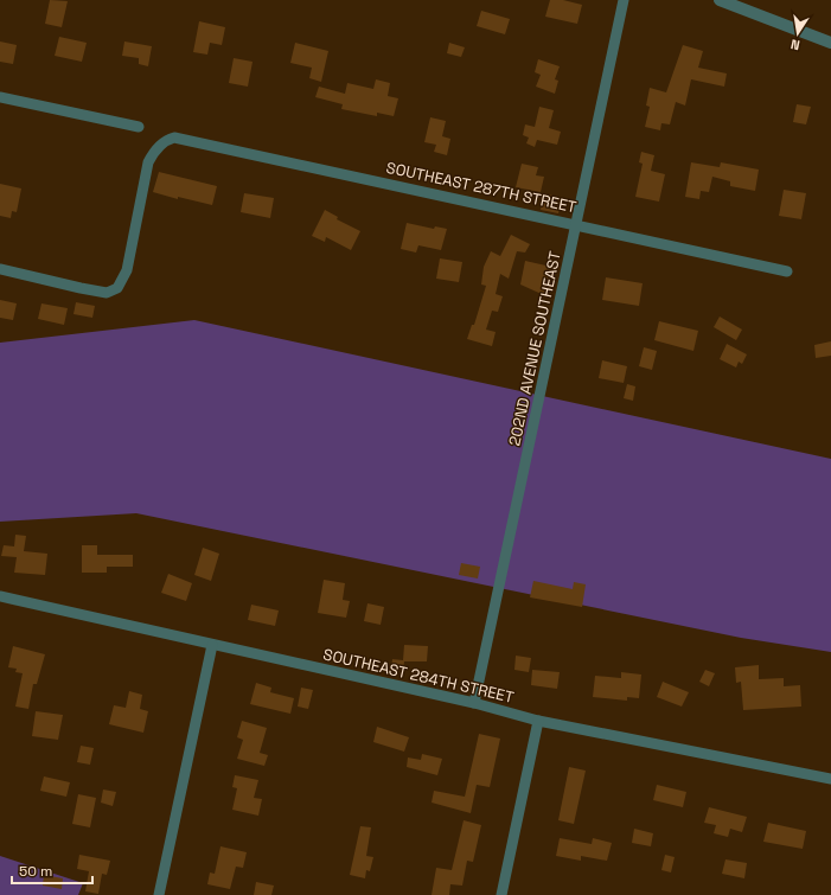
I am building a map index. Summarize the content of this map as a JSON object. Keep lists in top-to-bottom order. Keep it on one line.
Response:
{"streets":{"street":["SOUTHEAST 287TH STREET","202ND AVENUE SOUTHEAST","SOUTHEAST 284TH STREET"]},"crossings":[["SOUTHEAST 287TH STREET","202ND AVENUE SOUTHEAST"],["202ND AVENUE SOUTHEAST","SOUTHEAST 284TH STREET"]],"scale_bar":"50 m","north":"bottom"}
